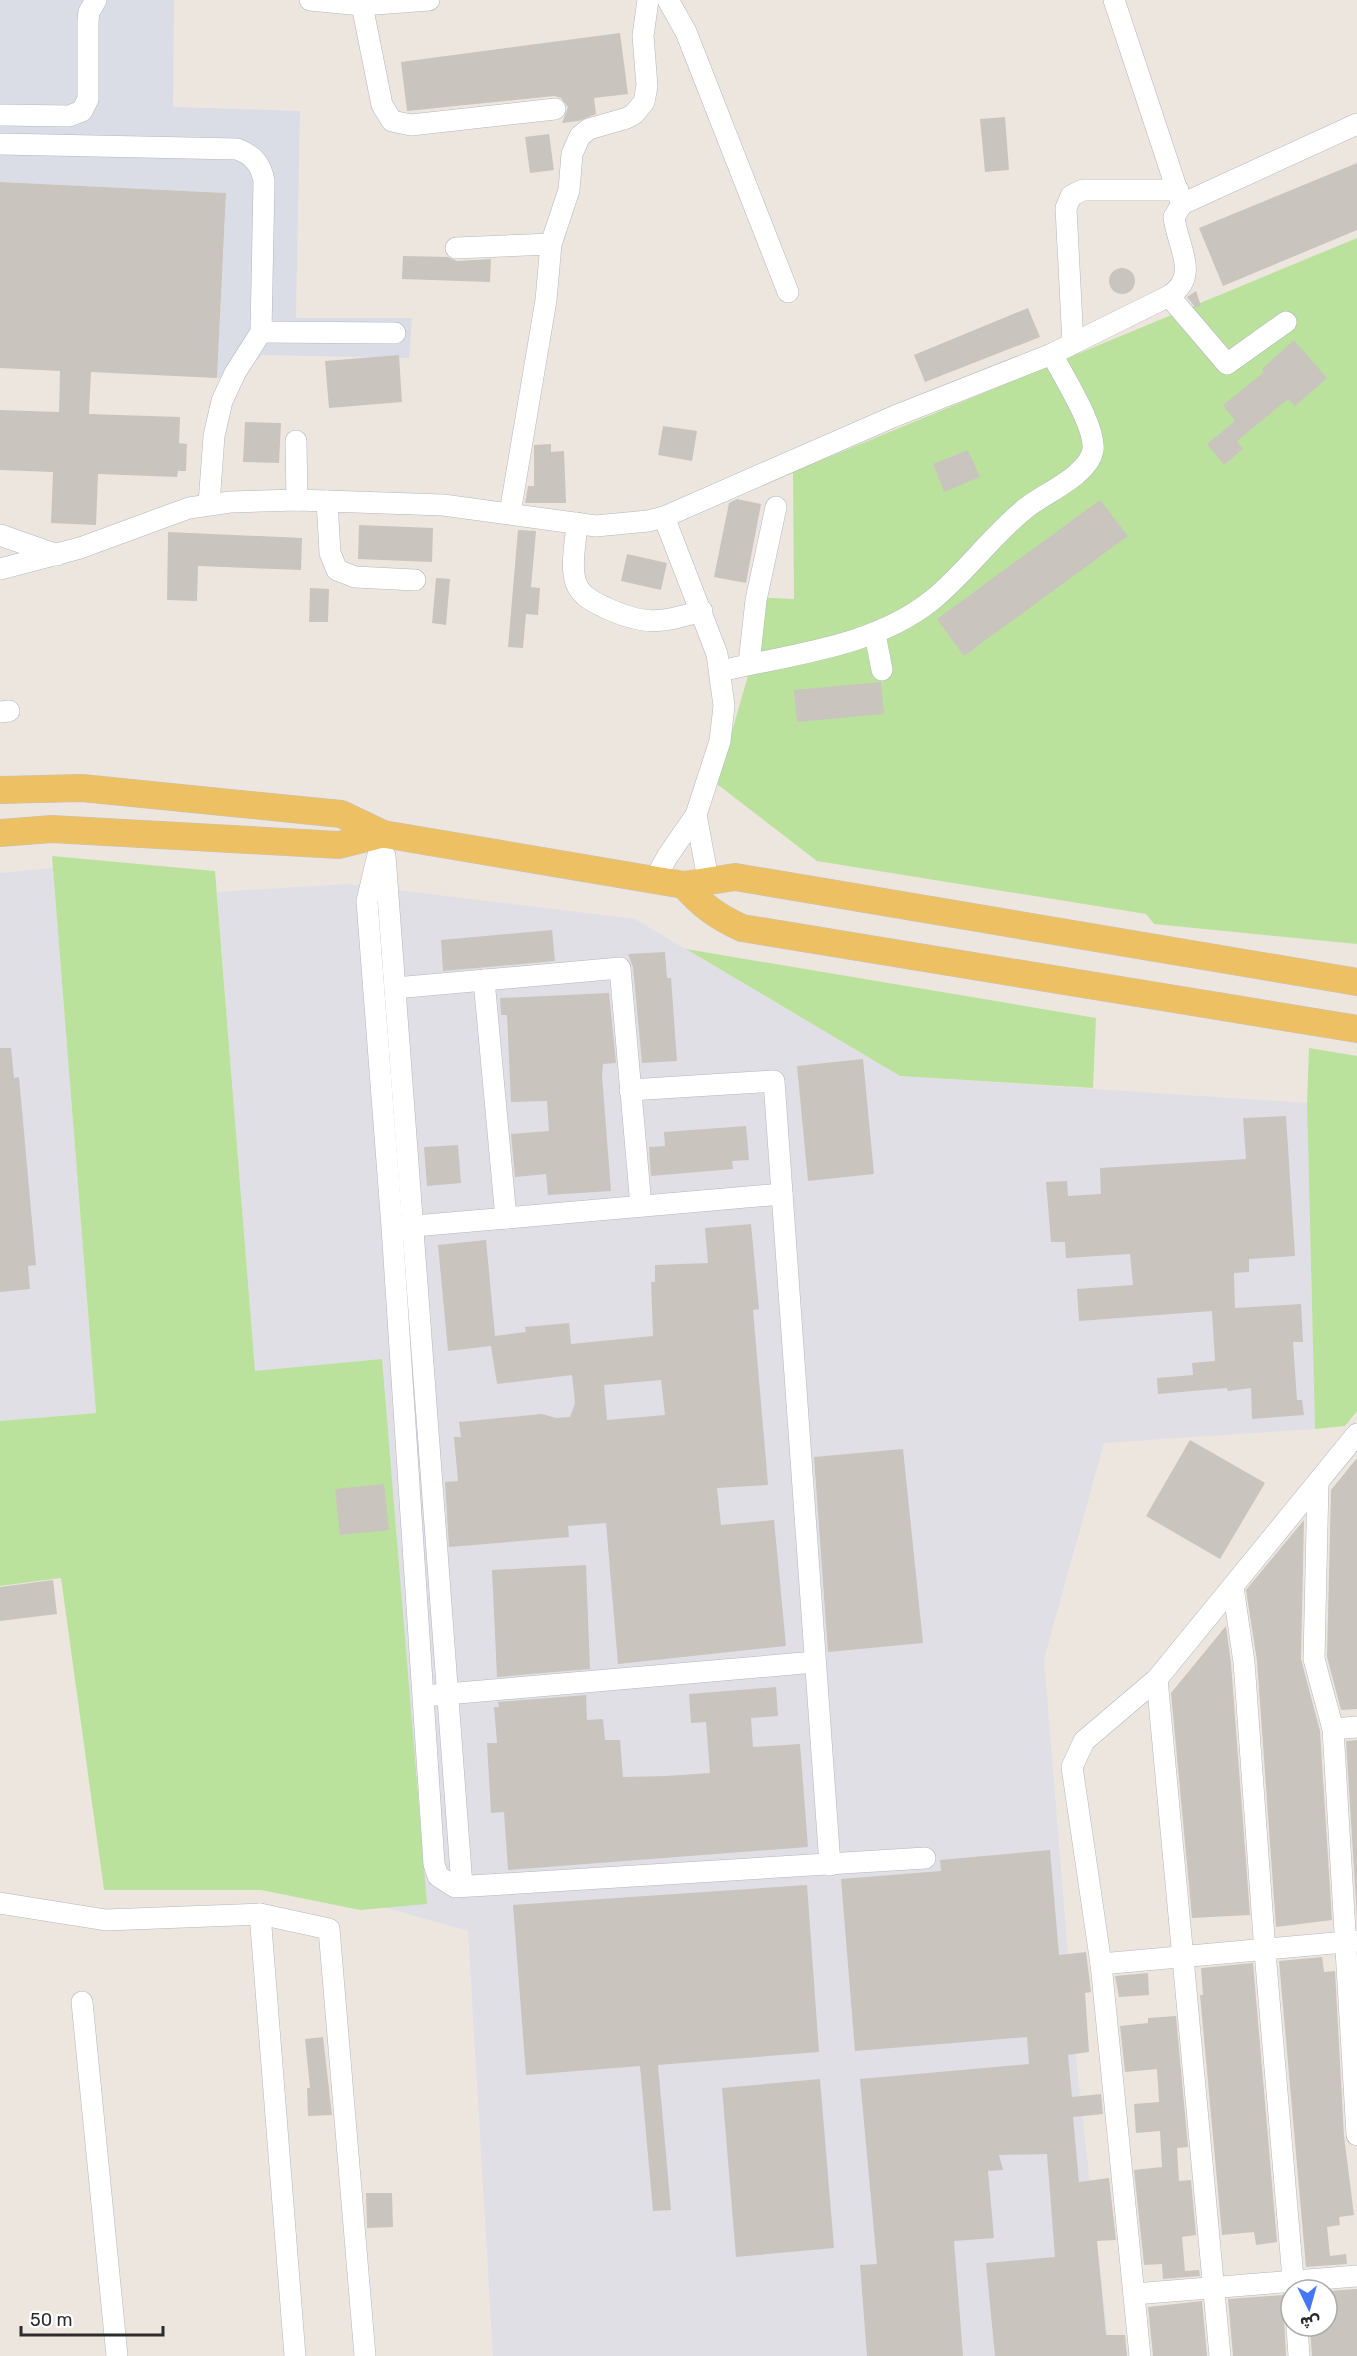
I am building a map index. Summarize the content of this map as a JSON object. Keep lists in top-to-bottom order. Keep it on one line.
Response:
{"scale_bar":"50 m","north":"bottom"}
